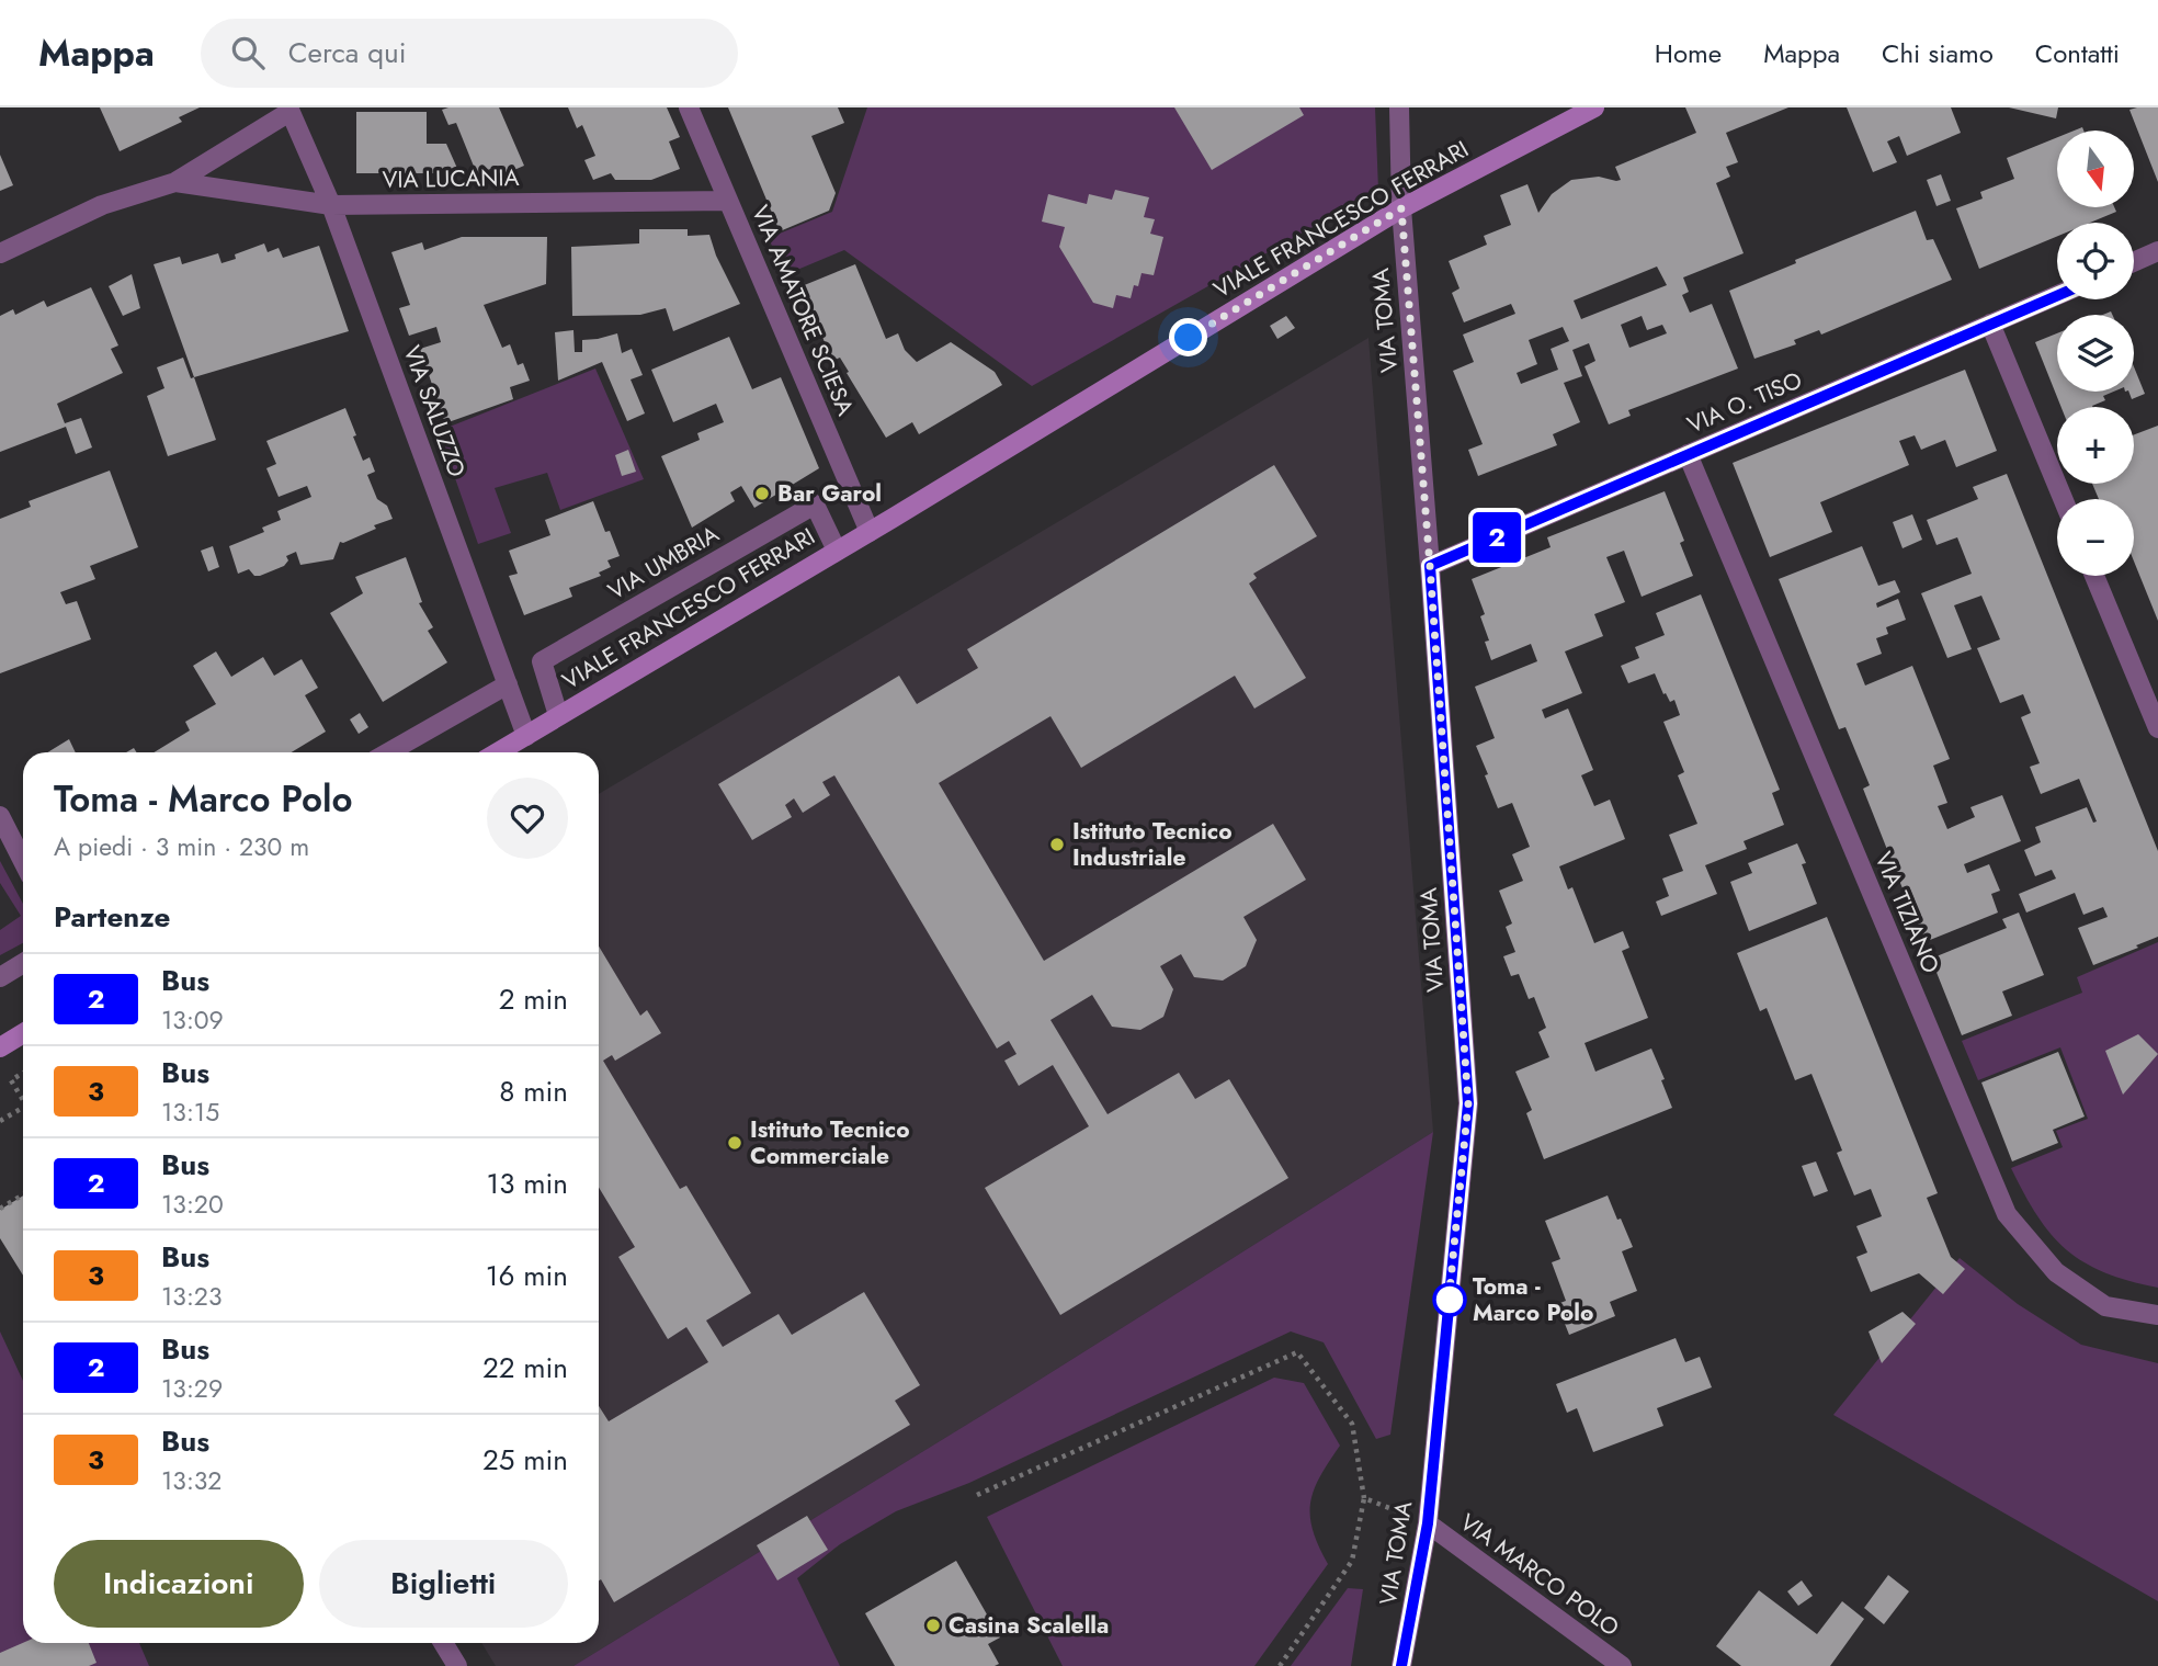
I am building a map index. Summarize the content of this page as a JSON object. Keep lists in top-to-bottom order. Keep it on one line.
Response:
{"streets":{"street":["VIA LUCANIA","VIALE FRANCESCO FERRARI","VIA AMATORE SCIESA","VIA TOMA","VIA O. TISO","VIA SALUZZO","VIA UMBRIA","VIA TIZIANO","VIA MARCO POLO"]},"crossings":[["VIA LUCANIA","VIA AMATORE SCIESA"],["VIA LUCANIA","VIA SALUZZO"],["VIALE FRANCESCO FERRARI","VIA AMATORE SCIESA"],["VIALE FRANCESCO FERRARI","VIA TOMA"],["VIALE FRANCESCO FERRARI","VIA SALUZZO"],["VIALE FRANCESCO FERRARI","VIA UMBRIA"],["VIA TOMA","VIA O. TISO"],["VIA TOMA","VIA MARCO POLO"],["VIA O. TISO","VIA TIZIANO"]],"places":["Bar Garol","Istituto Tecnico Industriale","Istituto Tecnico Commerciale","Toma - Marco Polo","Casina Scalella"],"lines":["bus line 2"],"north":"bottom","page":{"header":"Mappa","search":"Cerca qui","nav":["Home","Mappa","Chi siamo","Contatti"],"on_map":"2","map_buttons":["+","−"],"heading":[["Toma - Marco Polo","A piedi · 3 min · 230 m"],"Partenze"],"list":[{"mark":"2","name":"Bus","note":"13:09","value":"2 min"},{"mark":"3","name":"Bus","note":"13:15","value":"8 min"},{"mark":"2","name":"Bus","note":"13:20","value":"13 min"},{"mark":"3","name":"Bus","note":"13:23","value":"16 min"},{"mark":"2","name":"Bus","note":"13:29","value":"22 min"},{"mark":"3","name":"Bus","note":"13:32","value":"25 min"}],"buttons":["Indicazioni","Biglietti"]}}
